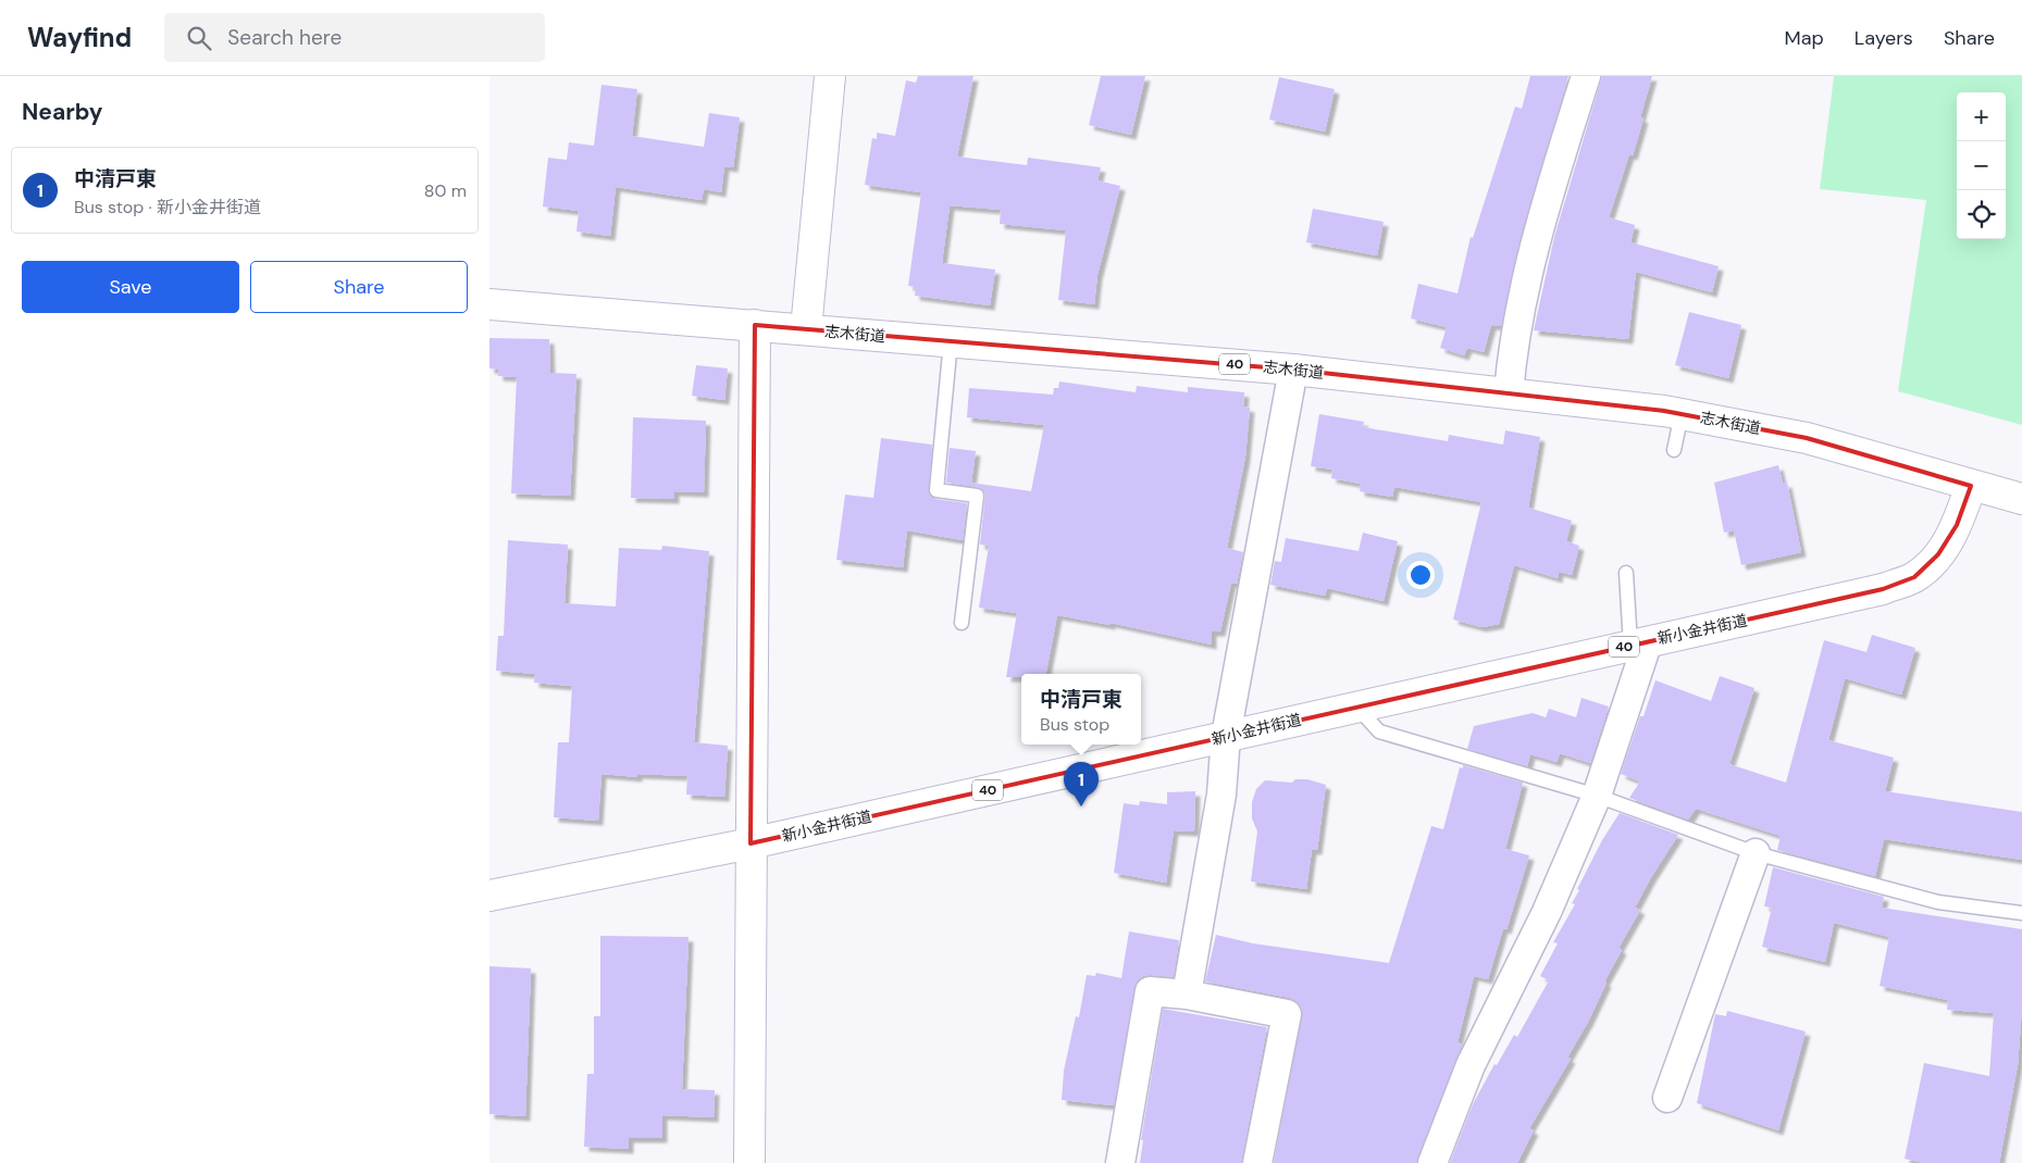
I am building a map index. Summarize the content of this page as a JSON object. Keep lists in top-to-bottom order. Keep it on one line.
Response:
{"streets":{"main road":["志木街道","40","新小金井街道"]},"crossings":[["志木街道","新小金井街道"]],"page":{"header":"Wayfind","search":"Search here","nav":["Map","Layers","Share"],"heading":"Nearby","map_buttons":["+","−"],"list":[{"mark":"1","name":"中清戸東","note":"Bus stop · 新小金井街道","value":"80 m"}],"buttons":["Save","Share"],"popup":["中清戸東","Bus stop"],"pins":"1"}}
